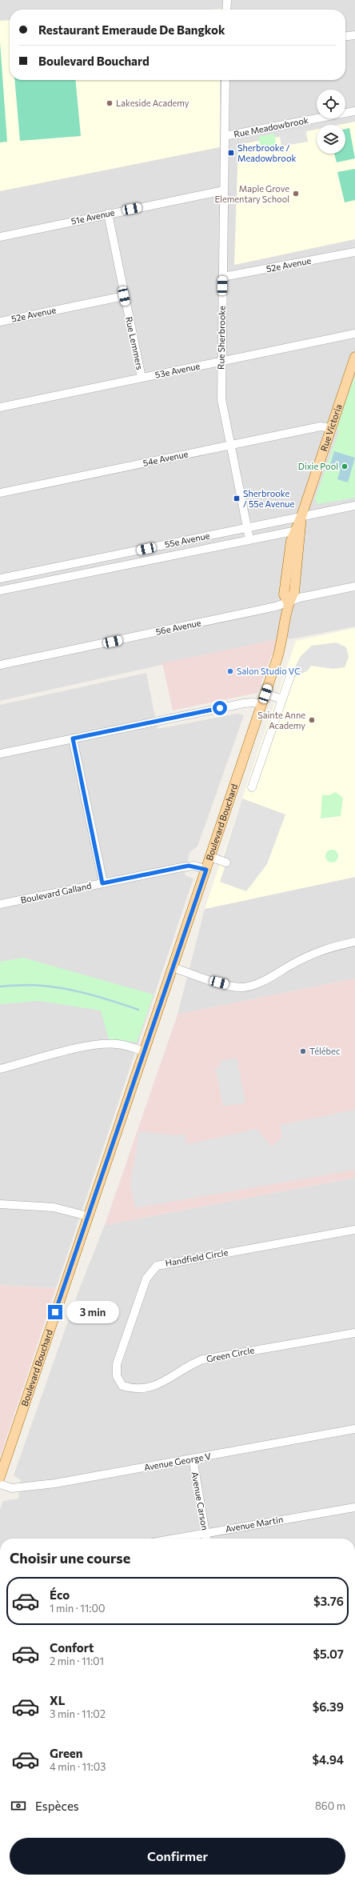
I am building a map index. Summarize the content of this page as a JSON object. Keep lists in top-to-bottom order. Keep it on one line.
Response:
{"streets":{"main road":["Rue Victoria","Boulevard Bouchard"],"street":["Rue Meadowbrook","51e Avenue","52e Avenue","Rue Sherbrooke","Rue Lemmers","53e Avenue","54e Avenue","55e Avenue","56e Avenue","Boulevard Galland","Handfield Circle","Green Circle","Avenue George V","Avenue Carson","Avenue Martin"]},"crossings":[["Rue Meadowbrook","Rue Sherbrooke"],["51e Avenue","Rue Sherbrooke"],["51e Avenue","Rue Lemmers"],["52e Avenue","Rue Sherbrooke"],["52e Avenue","Rue Lemmers"],["Rue Sherbrooke","53e Avenue"],["Rue Sherbrooke","54e Avenue"],["Rue Sherbrooke","55e Avenue"],["Rue Lemmers","53e Avenue"],["Rue Victoria","54e Avenue"],["Rue Victoria","55e Avenue"],["Rue Victoria","56e Avenue"],["Rue Victoria","Boulevard Bouchard"],["Boulevard Bouchard","Boulevard Galland"],["Handfield Circle","Green Circle"],["Avenue George V","Avenue Carson"],["Avenue Carson","Avenue Martin"]],"places":{"other":["Lakeside Academy","Maple Grove Elementary School","Dixie Pool","Salon Studio VC","Sainte Anne Academy","Télébec"],"transit":["Sherbrooke / Meadowbrook","Sherbrooke / 55e Avenue"]},"page":{"banner":["Restaurant Emeraude De Bangkok","Boulevard Bouchard"],"bubble":"3 min","heading":"Choisir une course","list":[{"name":"Éco","note":"1 min · 11:00","value":"$3.76"},{"name":"Confort","note":"2 min · 11:01","value":"$5.07"},{"name":"XL","note":"3 min · 11:02","value":"$6.39"},{"name":"Green","note":"4 min · 11:03","value":"$4.94"}],"pay":["Espèces","860 m"],"buttons":"Confirmer"}}
